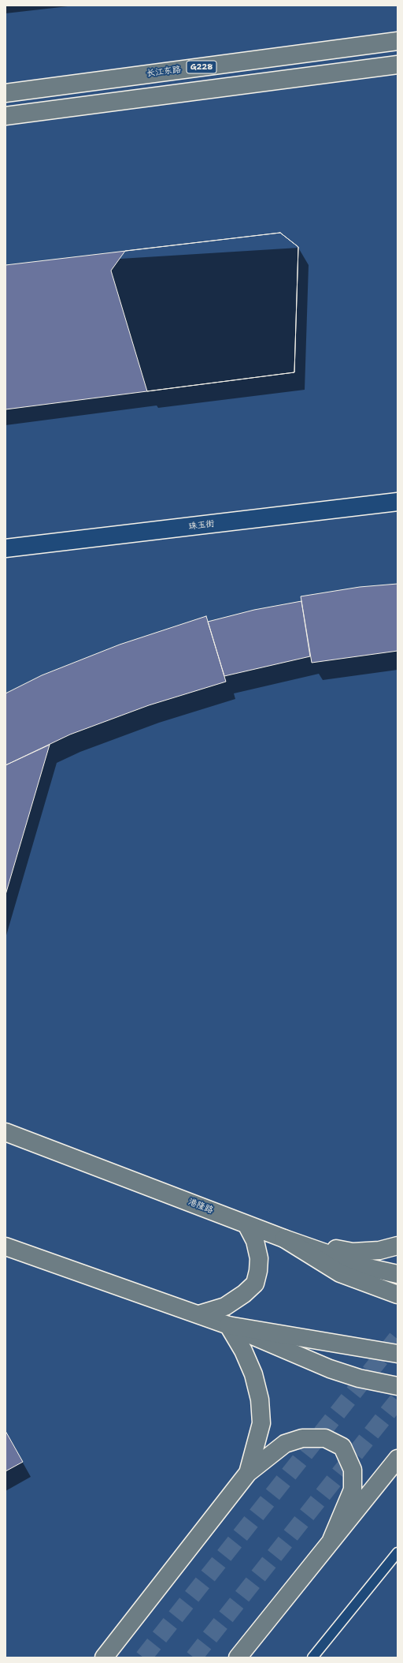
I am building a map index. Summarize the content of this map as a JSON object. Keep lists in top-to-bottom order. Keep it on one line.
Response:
{"streets":{"main road":["G228","长江东路","港隆路"],"street":["珠玉街"]}}
